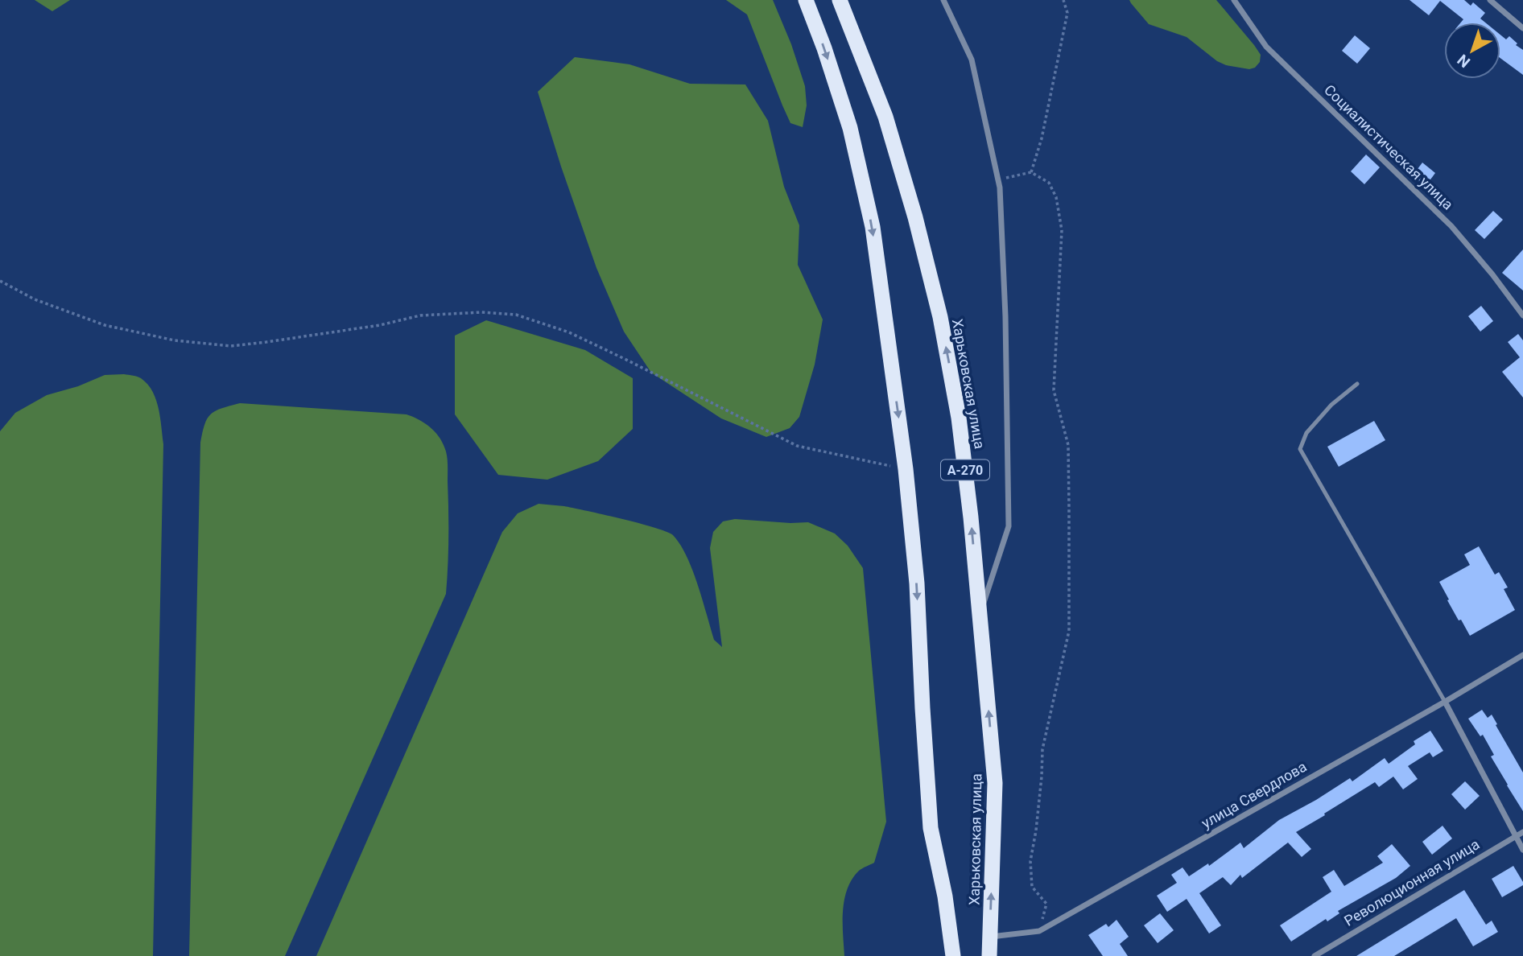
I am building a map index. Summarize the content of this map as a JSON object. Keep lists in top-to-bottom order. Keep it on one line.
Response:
{"streets":{"highway":["Харьковская улица","А-270"],"street":["Социалистическая улица","улица Свердлова","Революционная улица"]},"crossings":[["Харьковская улица","улица Свердлова"]],"north":"bottom left"}
